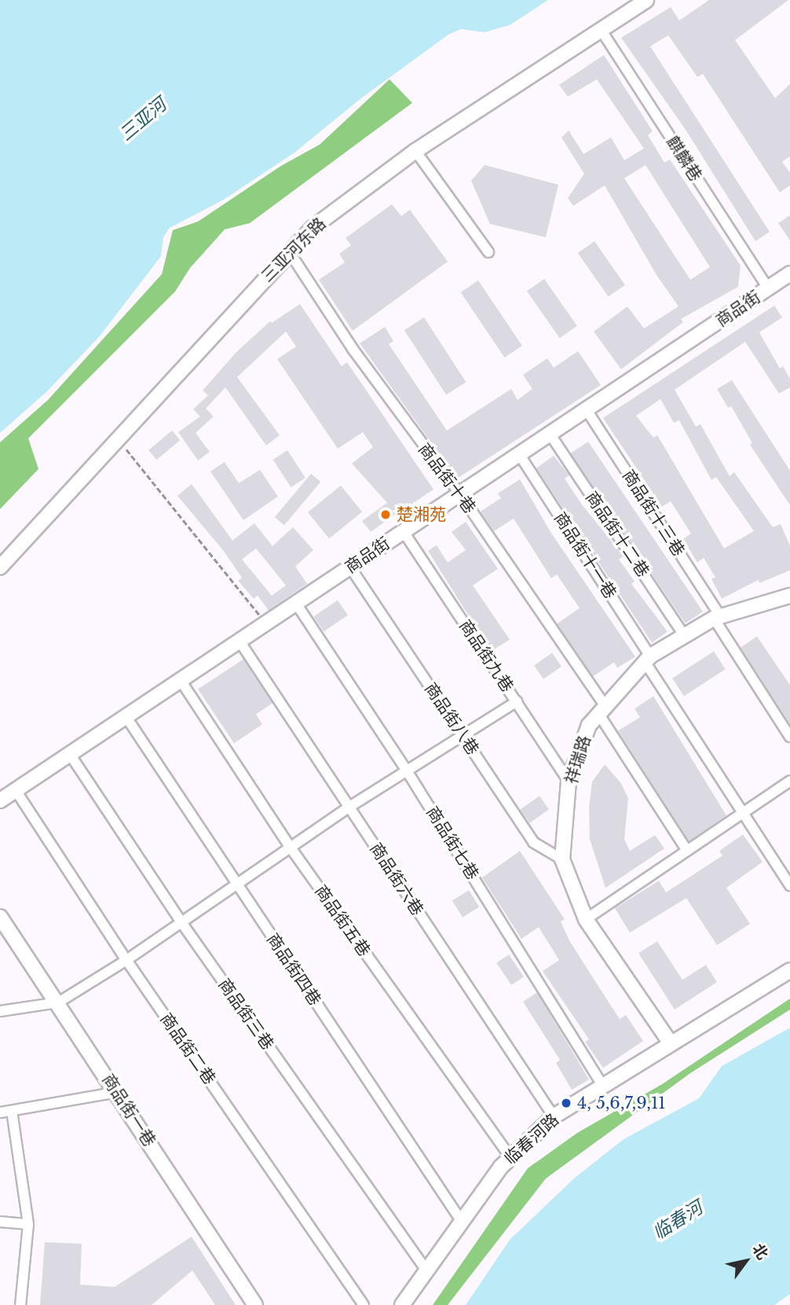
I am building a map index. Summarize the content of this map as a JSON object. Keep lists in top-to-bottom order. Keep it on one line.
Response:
{"streets":{"street":["麒麟巷","三亚河东路","商品街","商品街十巷","商品街十三巷","商品街十二巷","商品街十一巷","商品街九巷","商品街八巷","祥瑞路","商品街七巷","商品街六巷","商品街五巷","商品街四巷","商品街三巷","商品街二巷","商品街一巷","临春河路"]},"crossings":[["麒麟巷","三亚河东路"],["麒麟巷","商品街"],["三亚河东路","商品街十巷"],["商品街","商品街十巷"],["商品街","商品街十三巷"],["商品街","商品街十二巷"],["商品街","商品街十一巷"],["商品街","商品街九巷"],["商品街","商品街八巷"],["商品街","商品街七巷"],["商品街","商品街六巷"],["商品街","商品街五巷"],["商品街","商品街四巷"],["商品街","商品街三巷"],["商品街","商品街二巷"],["商品街十巷","祥瑞路"],["商品街十三巷","祥瑞路"],["商品街十二巷","祥瑞路"],["商品街十一巷","祥瑞路"],["商品街九巷","祥瑞路"],["商品街八巷","祥瑞路"],["祥瑞路","临春河路"],["商品街七巷","临春河路"],["商品街六巷","临春河路"],["商品街五巷","临春河路"],["商品街四巷","临春河路"],["商品街三巷","临春河路"]],"water":["三亚河","临春河"],"places":["楚湘苑","4, 5,6,7,9,11"],"north":"top right"}
